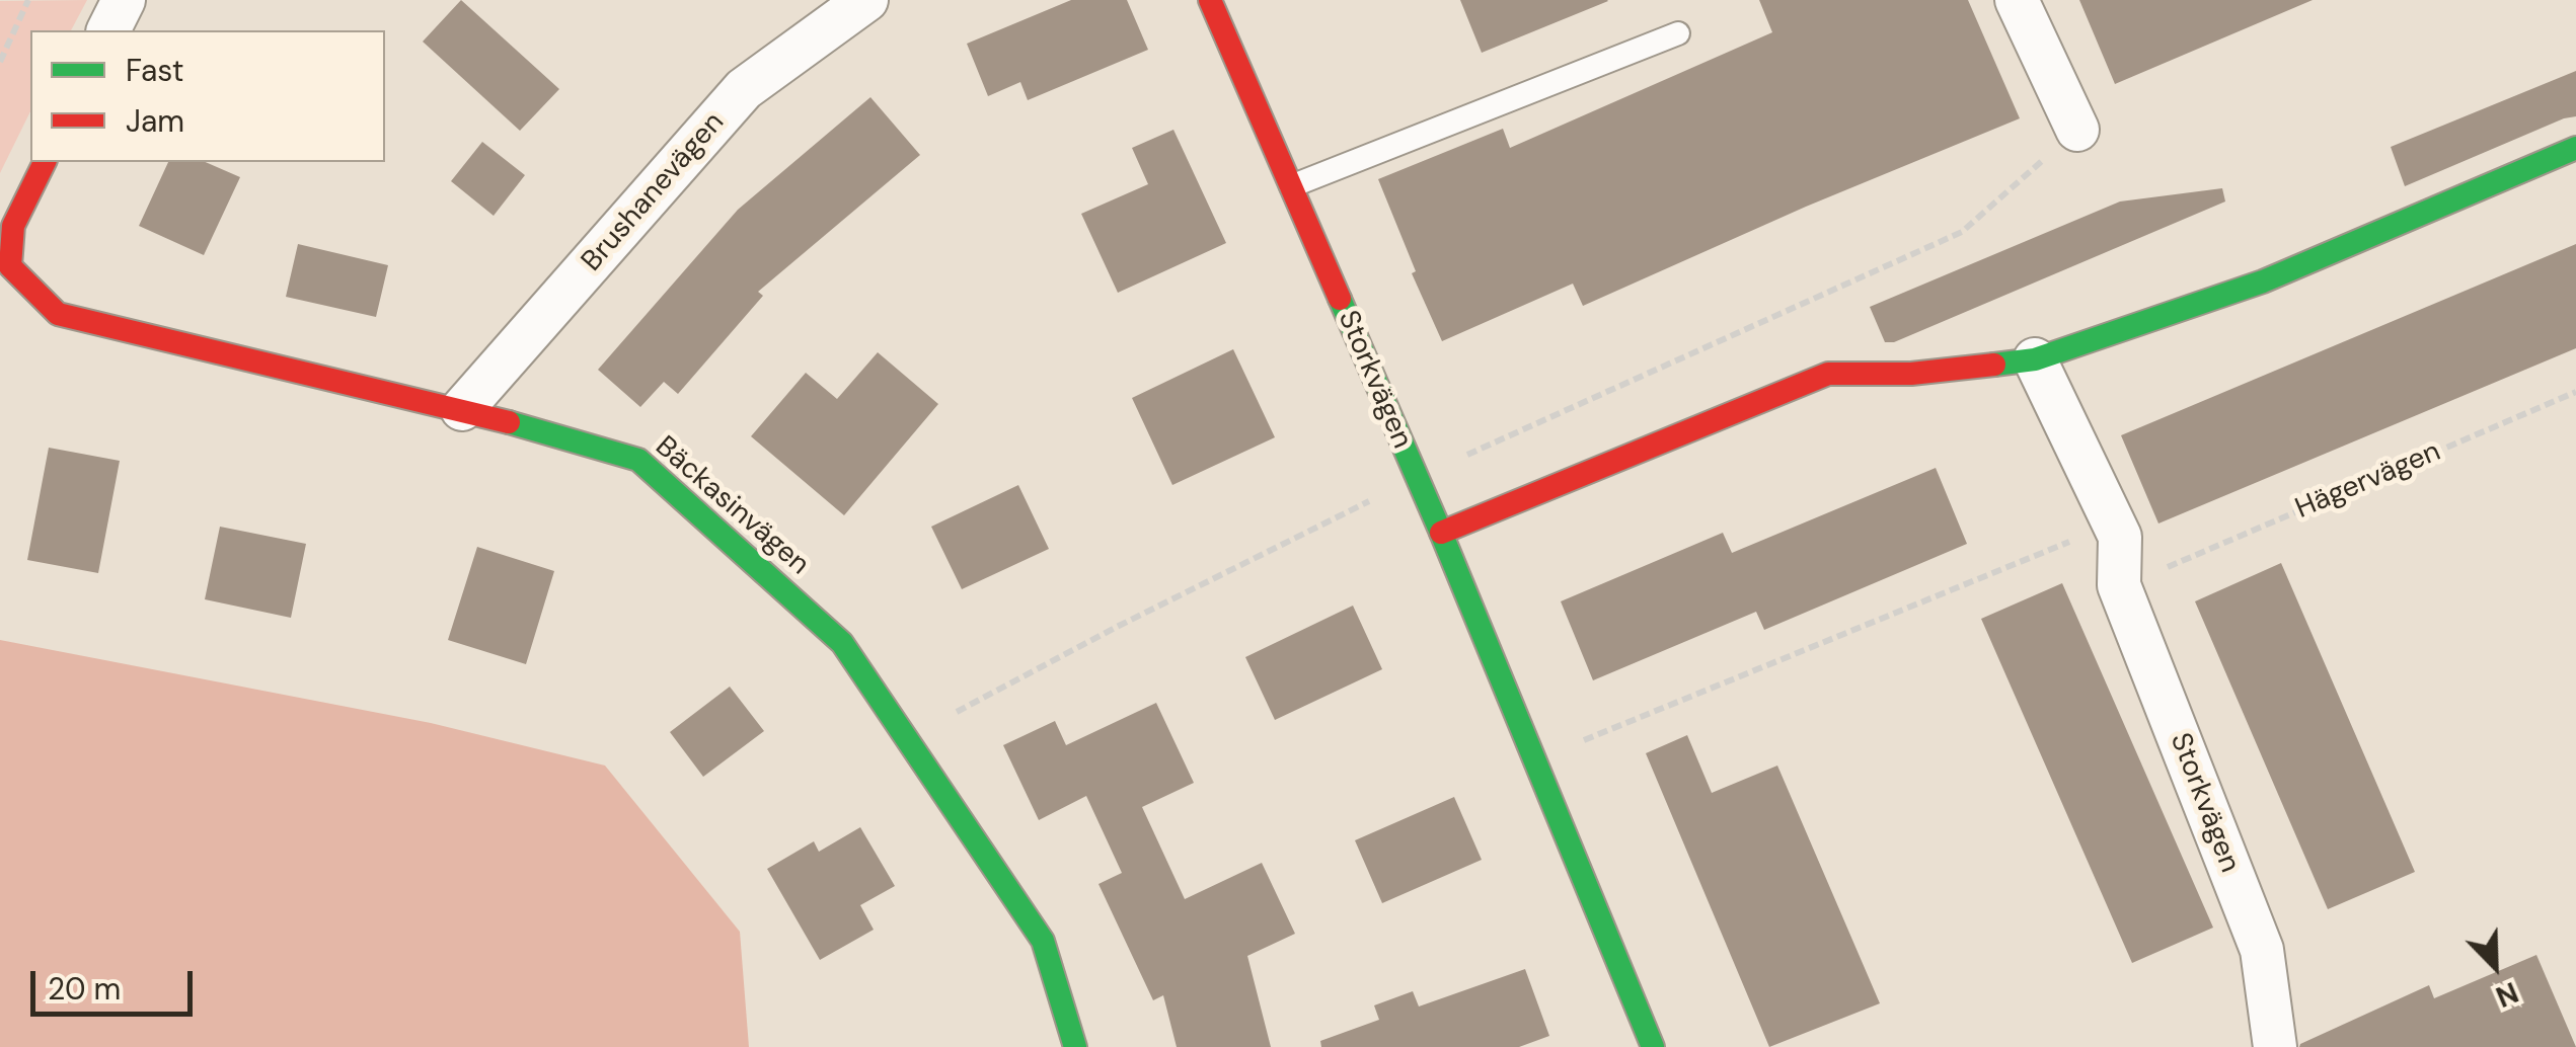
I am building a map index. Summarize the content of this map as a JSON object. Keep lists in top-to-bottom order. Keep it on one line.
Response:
{"streets":{"street":["Brushanevägen","Storkvägen","Bäckasinvägen"],"path":["Hägervägen"]},"crossings":[["Brushanevägen","Bäckasinvägen"],["Storkvägen","Hägervägen"]],"legend":["Fast","Jam"],"scale_bar":"20 m","north":"bottom right"}
